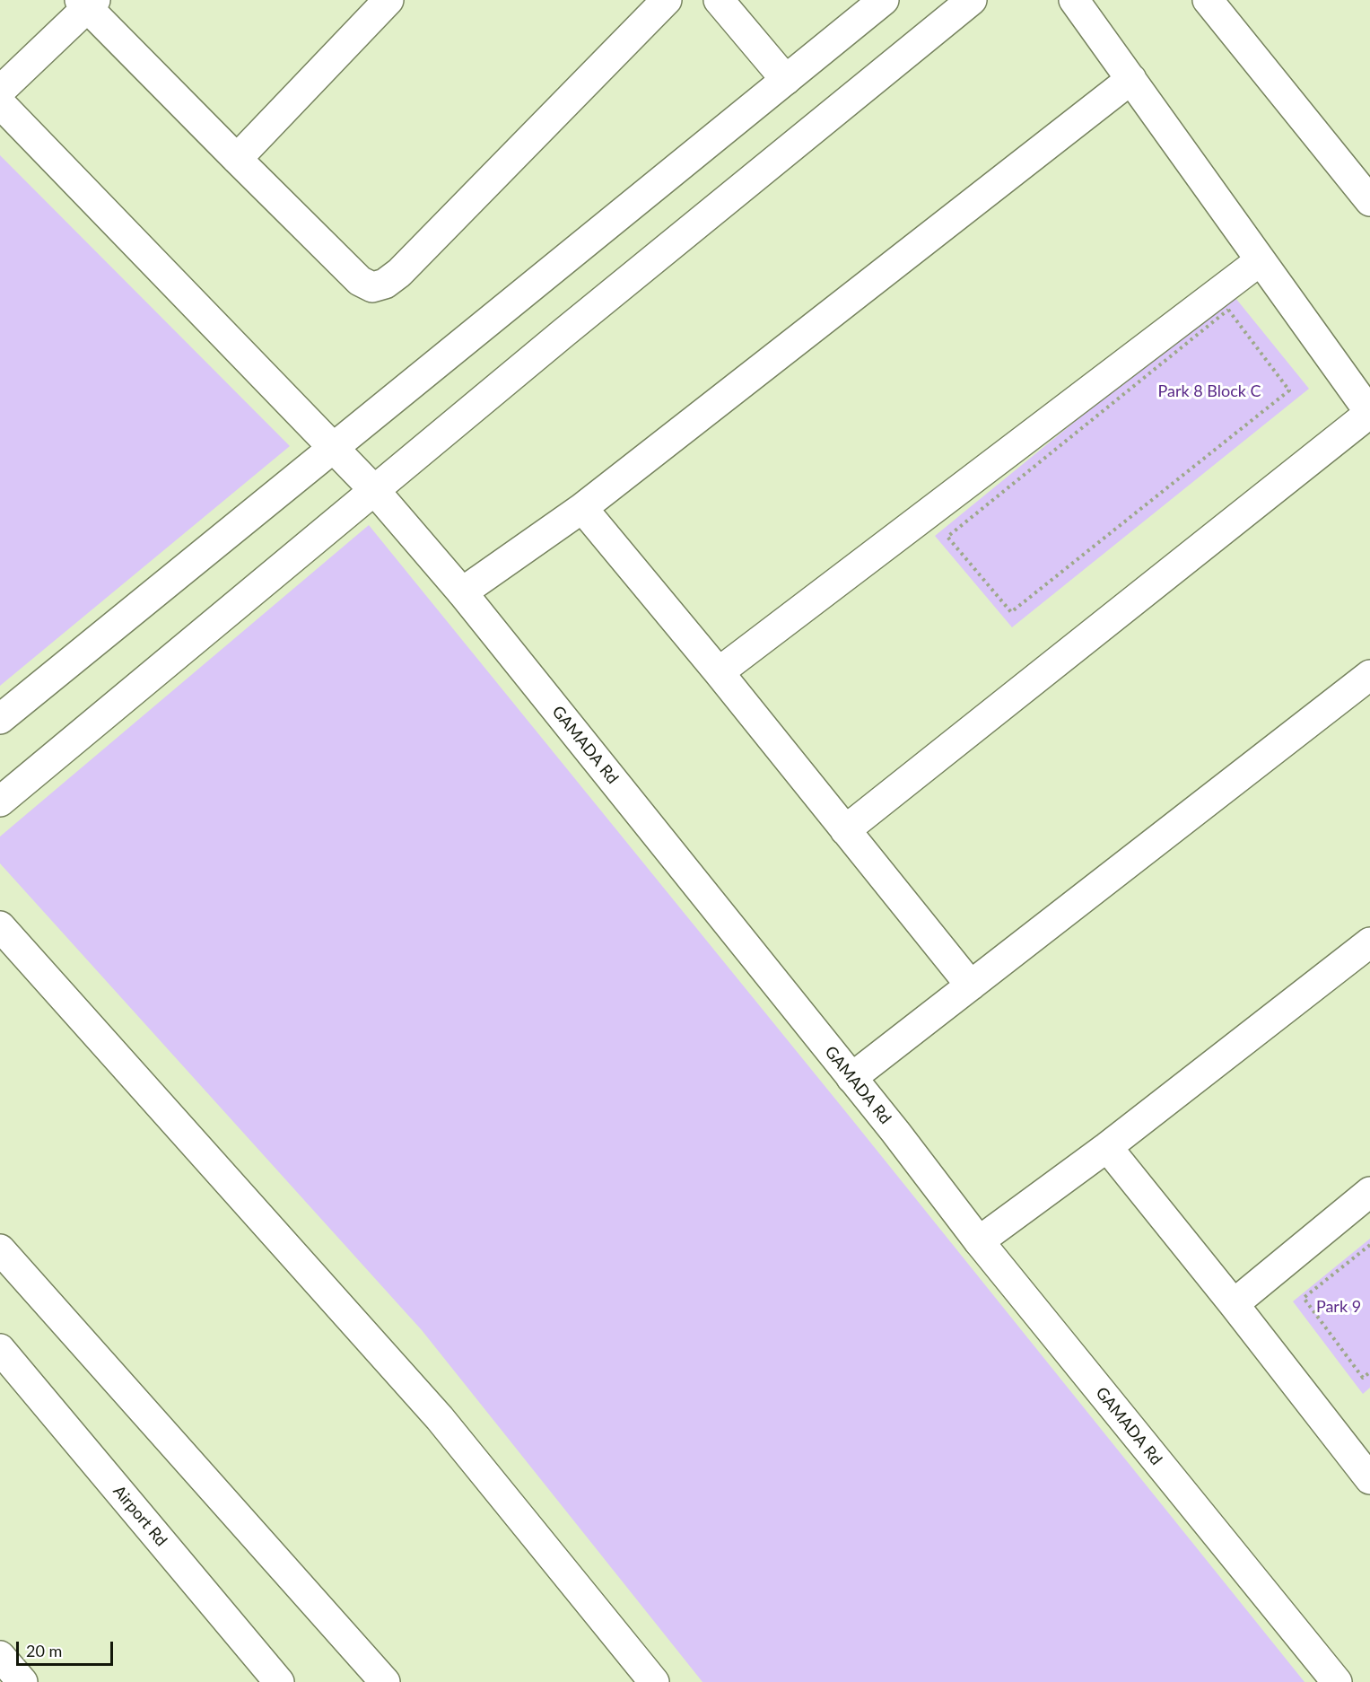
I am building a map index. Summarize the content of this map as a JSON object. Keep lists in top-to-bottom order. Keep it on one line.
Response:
{"streets":{"street":["GAMADA Rd","Airport Rd"]},"parks":["Park 8 Block C","Park 9"],"scale_bar":"20 m"}
